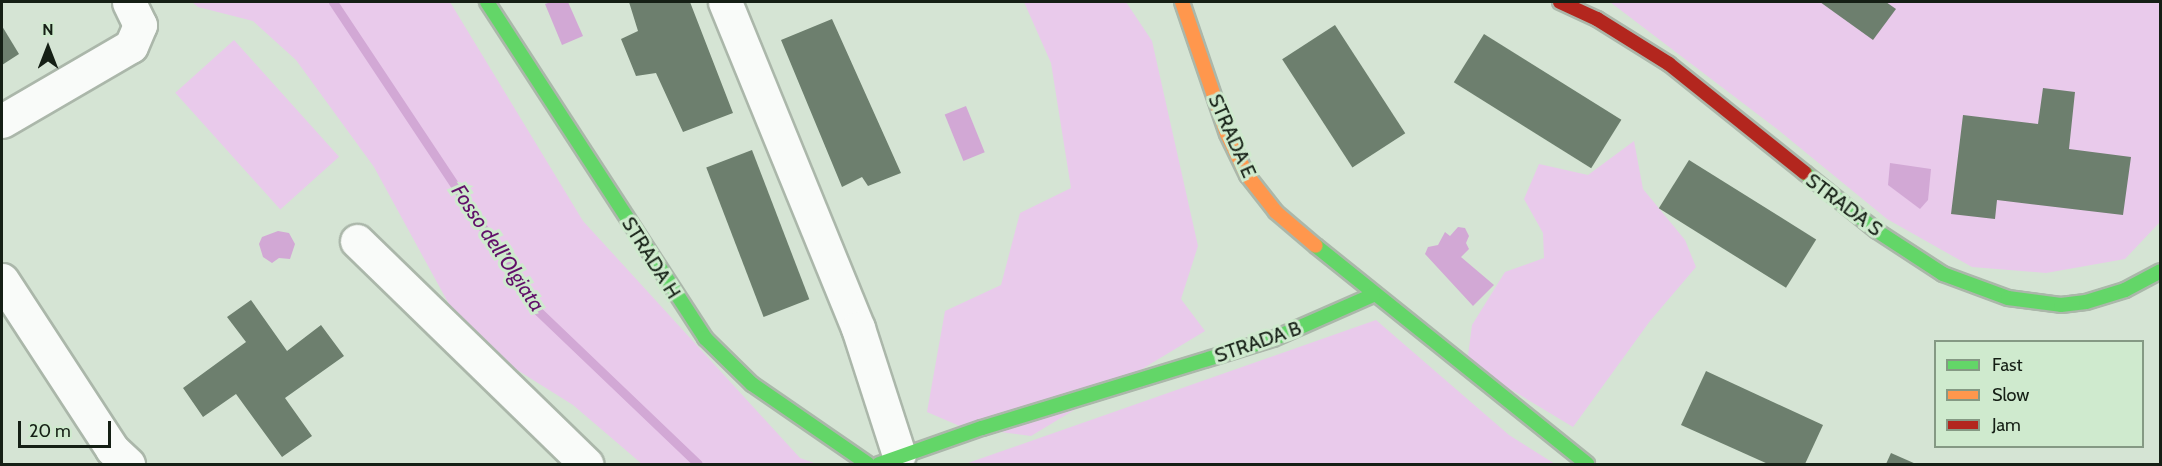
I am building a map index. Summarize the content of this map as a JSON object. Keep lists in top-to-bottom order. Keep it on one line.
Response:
{"streets":{"street":["STRADA E","STRADA S","STRADA H","STRADA B"]},"crossings":[["STRADA E","STRADA B"]],"water":["Fosso dell’Olgiata"],"legend":["Fast","Slow","Jam"],"scale_bar":"20 m","north":"top"}
